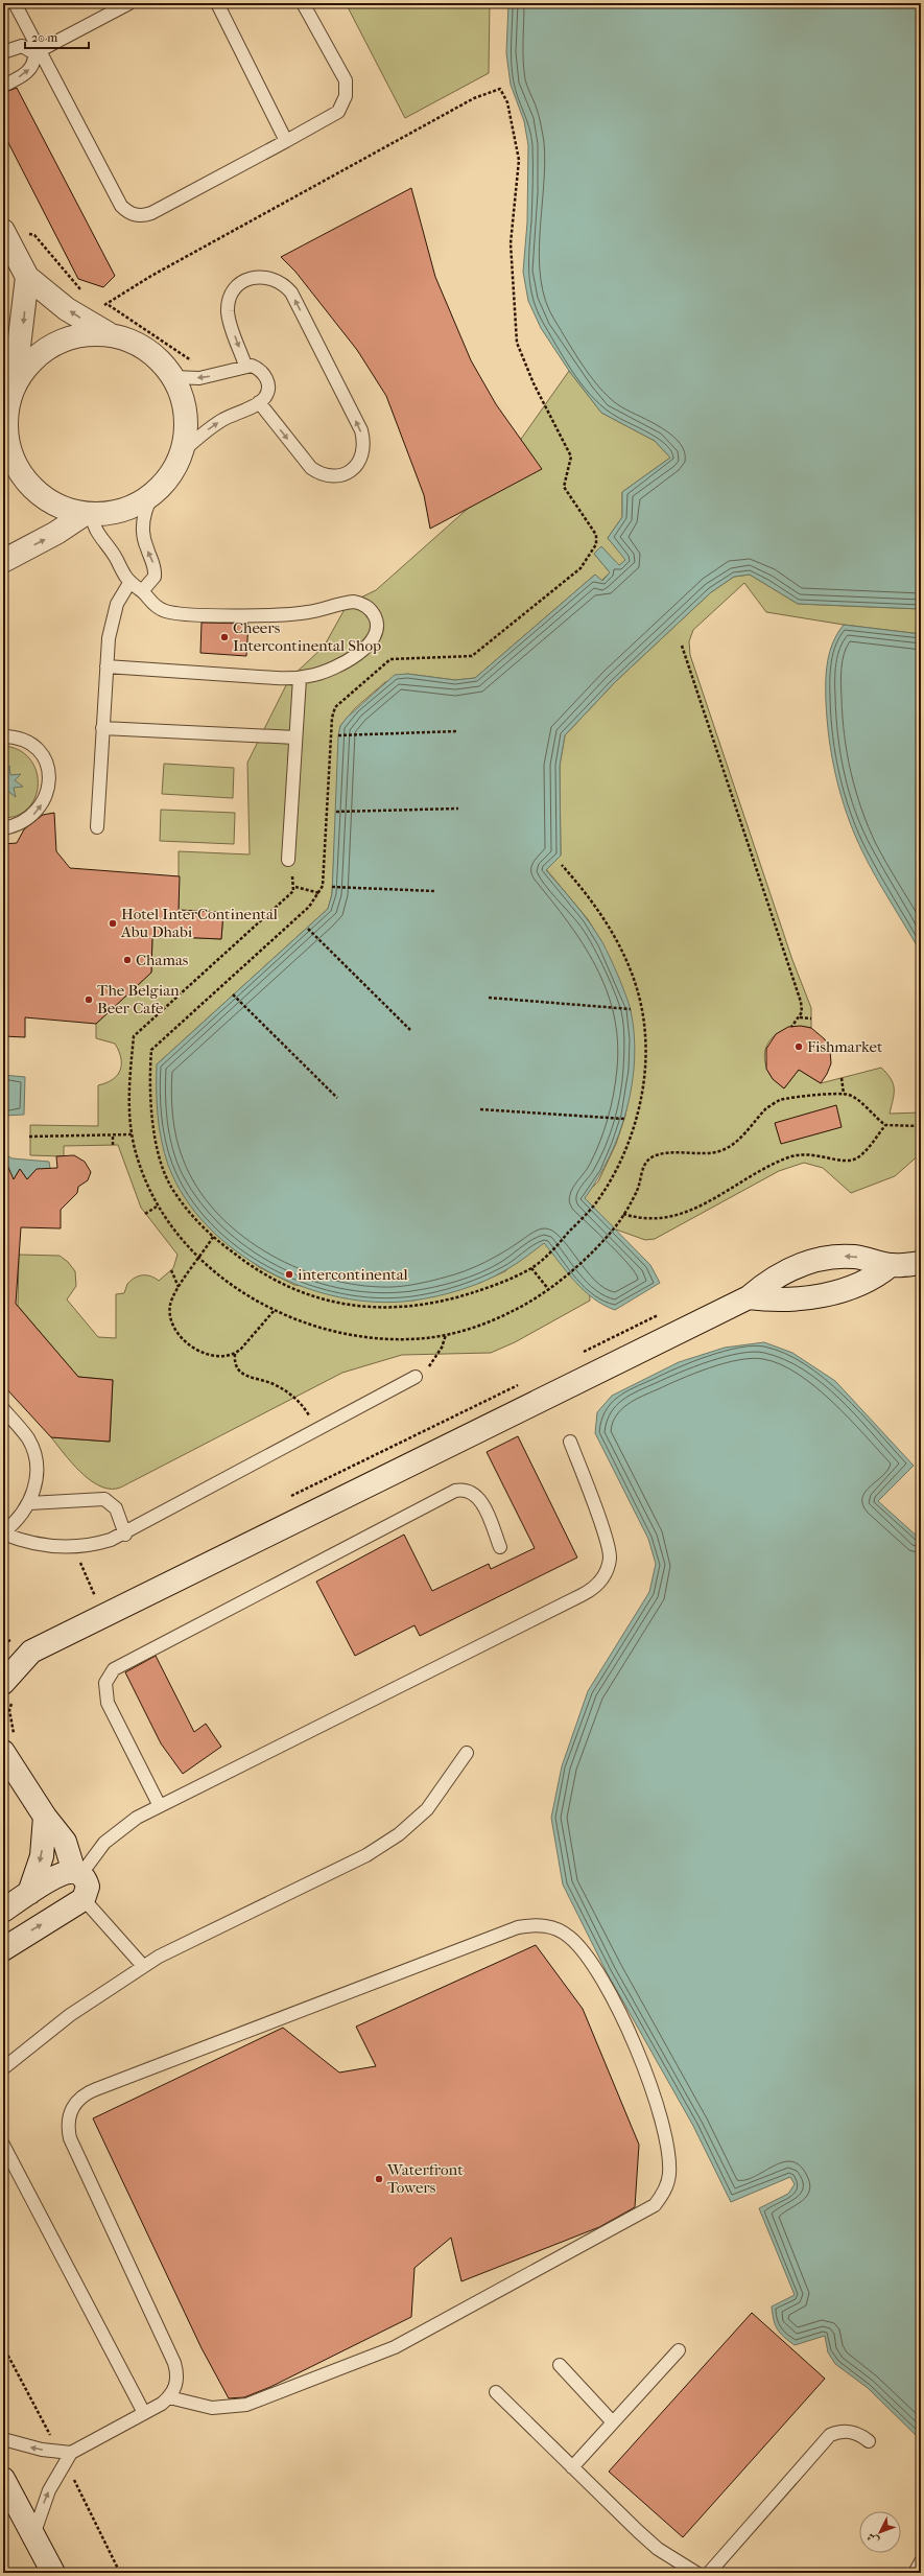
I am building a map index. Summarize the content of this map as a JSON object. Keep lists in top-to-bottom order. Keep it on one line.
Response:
{"places":["Cheers Intercontinental Shop","Hotel InterContinental Abu Dhabi","Chamas","The Belgian Beer Cafe","Fishmarket","intercontinental","Waterfront Towers"],"scale_bar":"20 m","north":"bottom left"}
